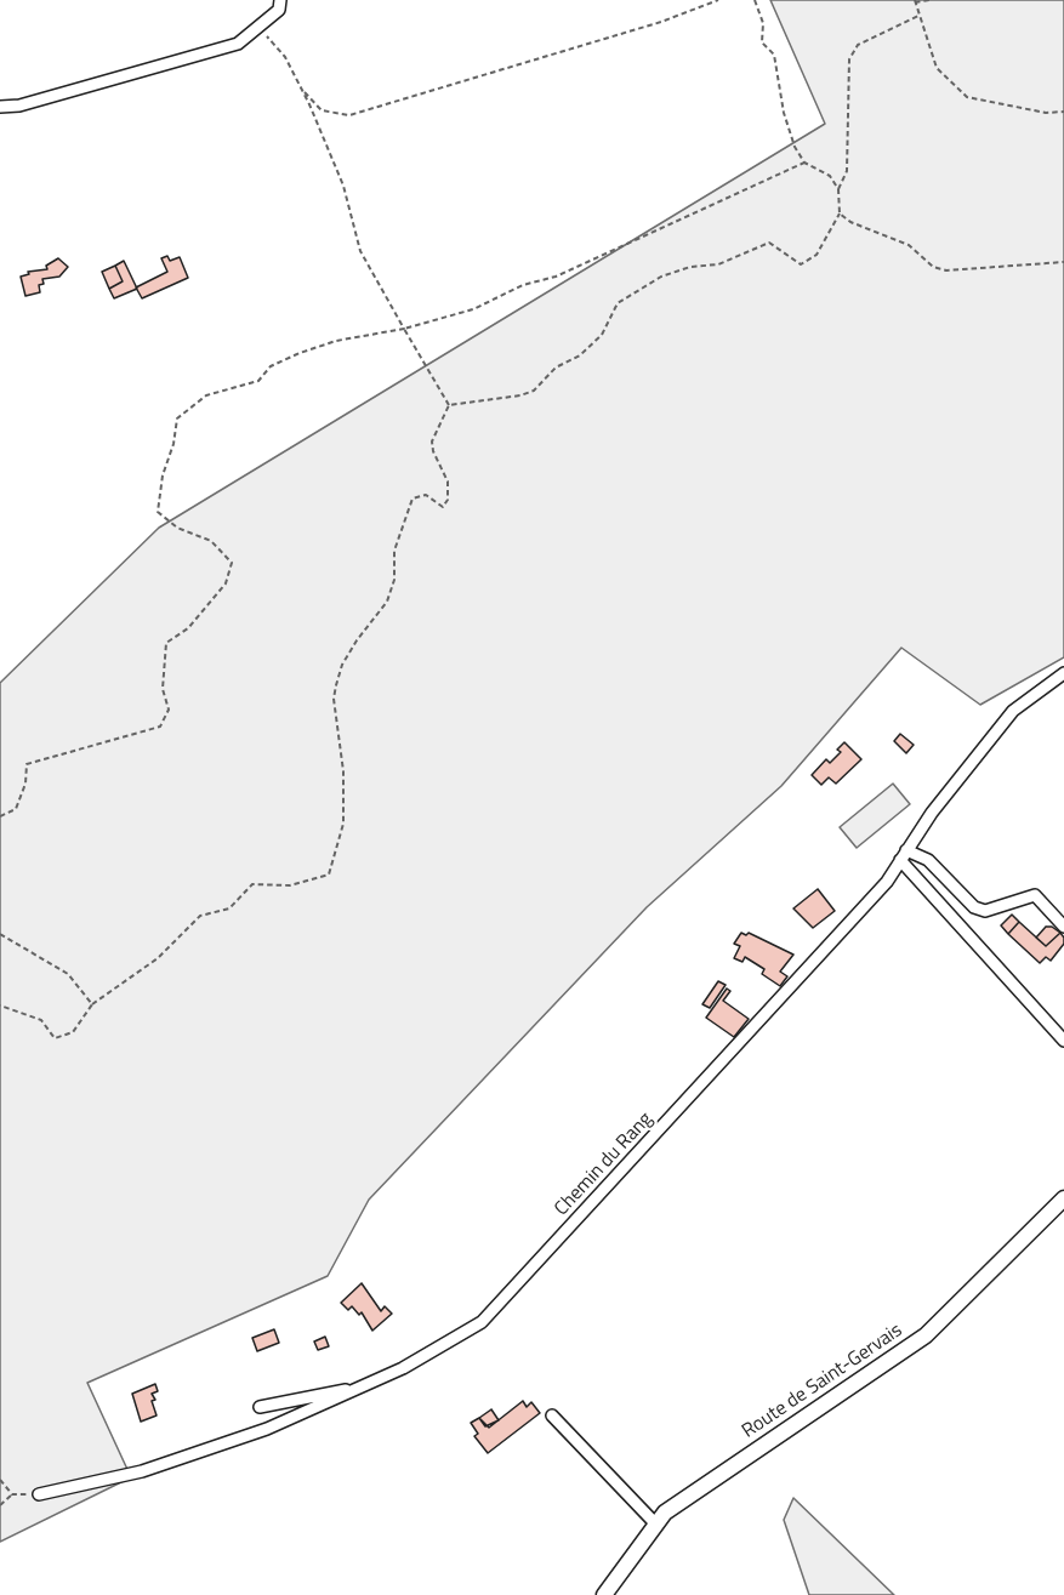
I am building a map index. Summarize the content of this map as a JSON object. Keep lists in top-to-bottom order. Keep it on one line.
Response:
{"streets":{"street":["Chemin du Rang","Route de Saint-Gervais"]}}
